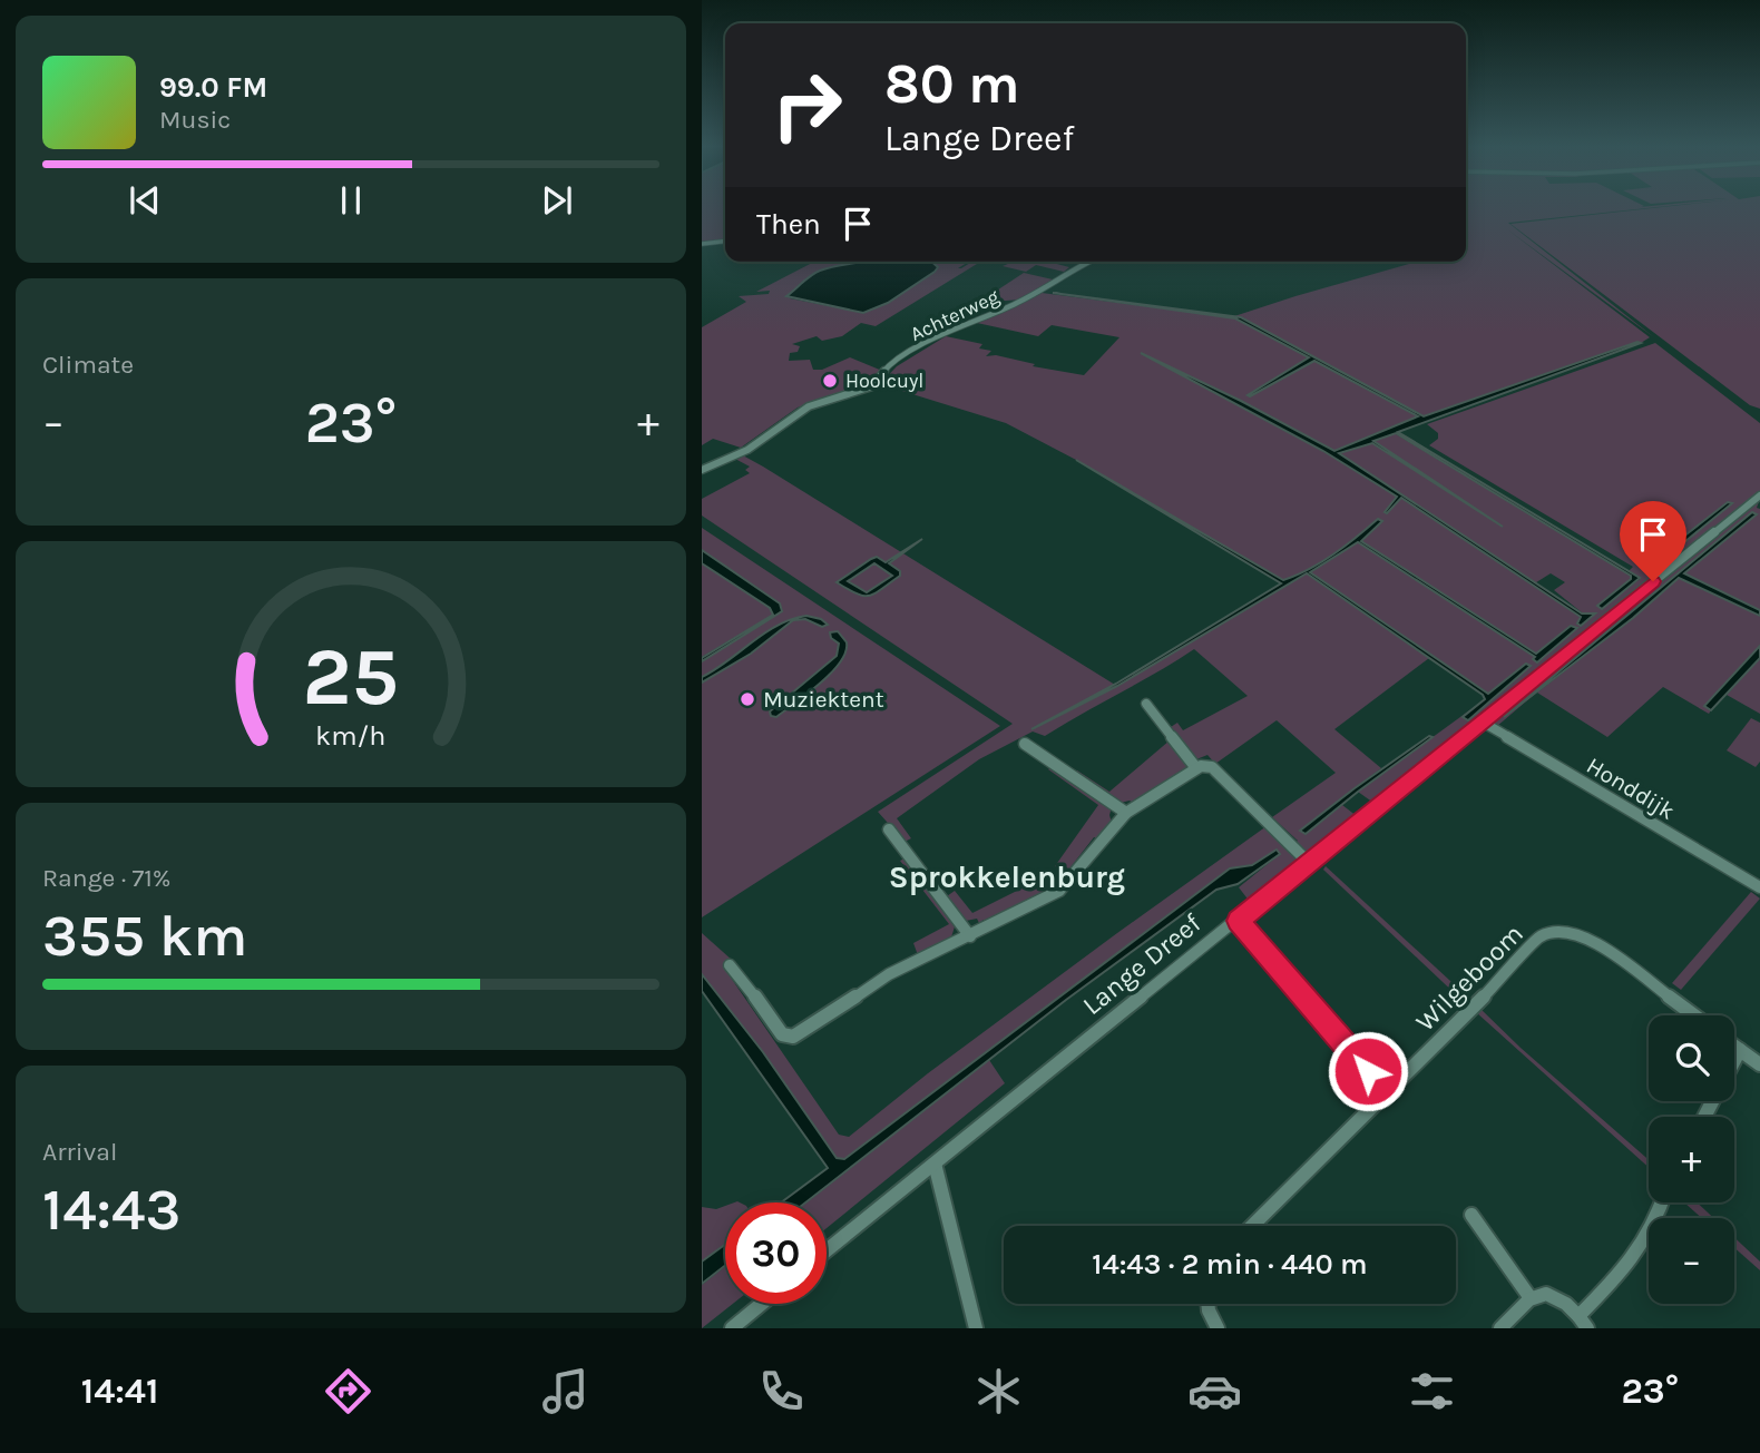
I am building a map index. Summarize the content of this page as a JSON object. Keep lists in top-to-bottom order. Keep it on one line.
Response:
{"streets":{"street":["Achterweg","Honddijk","Lange Dreef","Wilgeboom"]},"crossings":[["Honddijk","Lange Dreef"]],"districts":["Sprokkelenburg"],"places":["Hoolcuyl","Muziektent"],"page":{"turn":["80 m","Lange Dreef"],"song":["99.0 FM","Music"],"then":"Then","tile":["Climate",["Range · 71%","355 km"],["Arrival","14:43"]],"heat":["−","23°","+"],"map_buttons":["+","−"],"limit":"30","trip":"14:43 · 2 min · 440 m","tabs":["14:41","23°"],"gauge":["25","km/h"]}}
